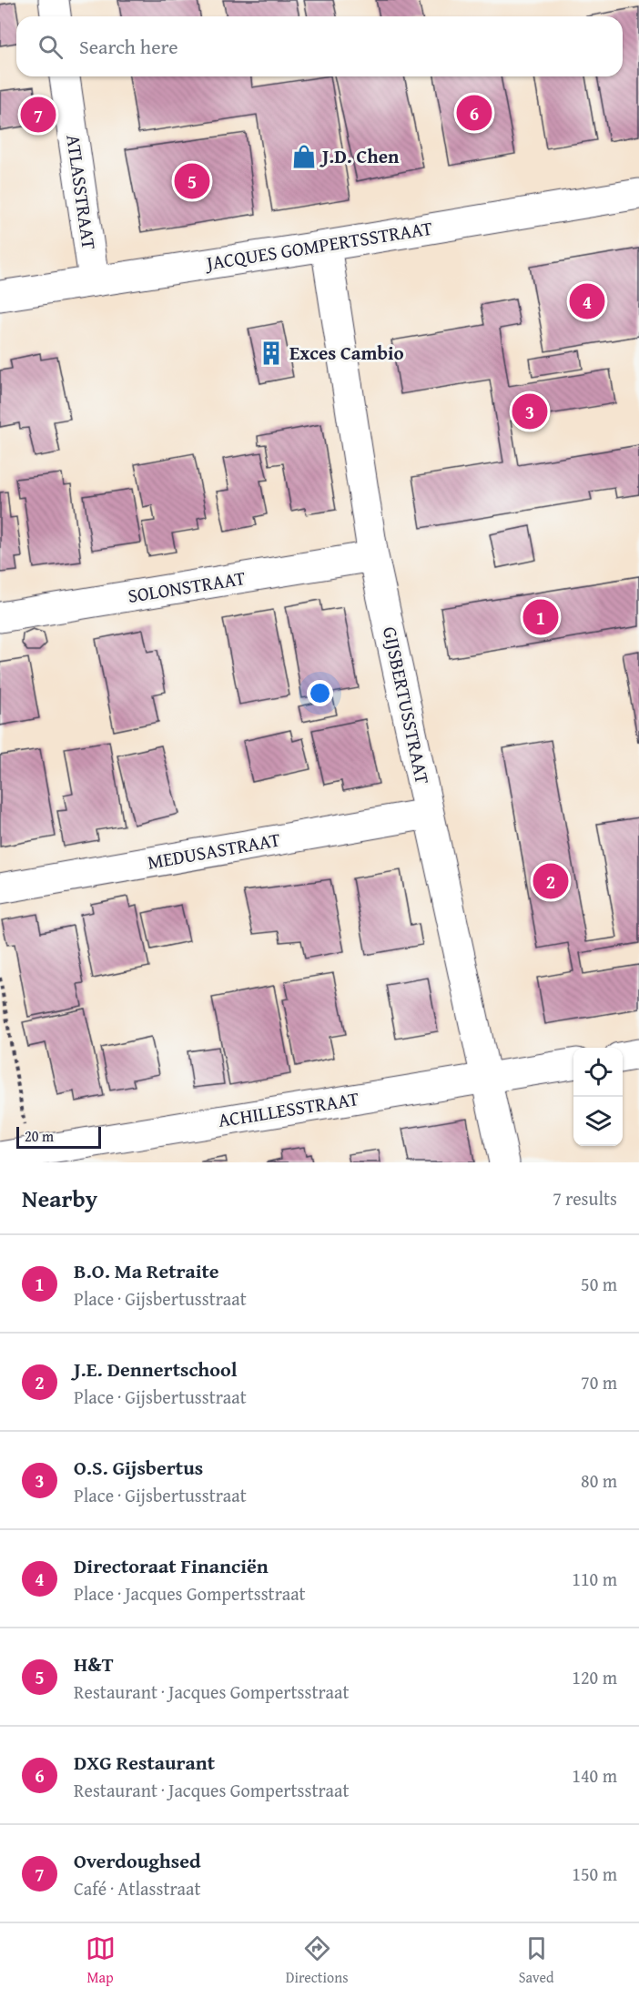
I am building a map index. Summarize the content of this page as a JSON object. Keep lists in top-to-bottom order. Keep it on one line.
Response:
{"streets":{"street":["ATLASSTRAAT","JACQUES GOMPERTSSTRAAT","SOLONSTRAAT","GIJSBERTUSSTRAAT","MEDUSASTRAAT","ACHILLESSTRAAT"]},"crossings":[["ATLASSTRAAT","JACQUES GOMPERTSSTRAAT"],["JACQUES GOMPERTSSTRAAT","GIJSBERTUSSTRAAT"],["SOLONSTRAAT","GIJSBERTUSSTRAAT"],["GIJSBERTUSSTRAAT","MEDUSASTRAAT"],["GIJSBERTUSSTRAAT","ACHILLESSTRAAT"]],"places":{"shop":["J.D. Chen"],"building":["Exces Cambio"]},"scale_bar":"20 m","page":{"search":"Search here","pins":["6","7","5","4","3","1","2"],"scale":"20 m","heading":["Nearby","7 results"],"list":[{"mark":"1","name":"B.O. Ma Retraite","note":"Place · Gijsbertusstraat","value":"50 m"},{"mark":"2","name":"J.E. Dennertschool","note":"Place · Gijsbertusstraat","value":"70 m"},{"mark":"3","name":"O.S. Gijsbertus","note":"Place · Gijsbertusstraat","value":"80 m"},{"mark":"4","name":"Directoraat Financiën","note":"Place · Jacques Gompertsstraat","value":"110 m"},{"mark":"5","name":"H&T","note":"Restaurant · Jacques Gompertsstraat","value":"120 m"},{"mark":"6","name":"DXG Restaurant","note":"Restaurant · Jacques Gompertsstraat","value":"140 m"},{"mark":"7","name":"Overdoughsed","note":"Café · Atlasstraat","value":"150 m"}],"nav":["Map","Directions","Saved"]}}
